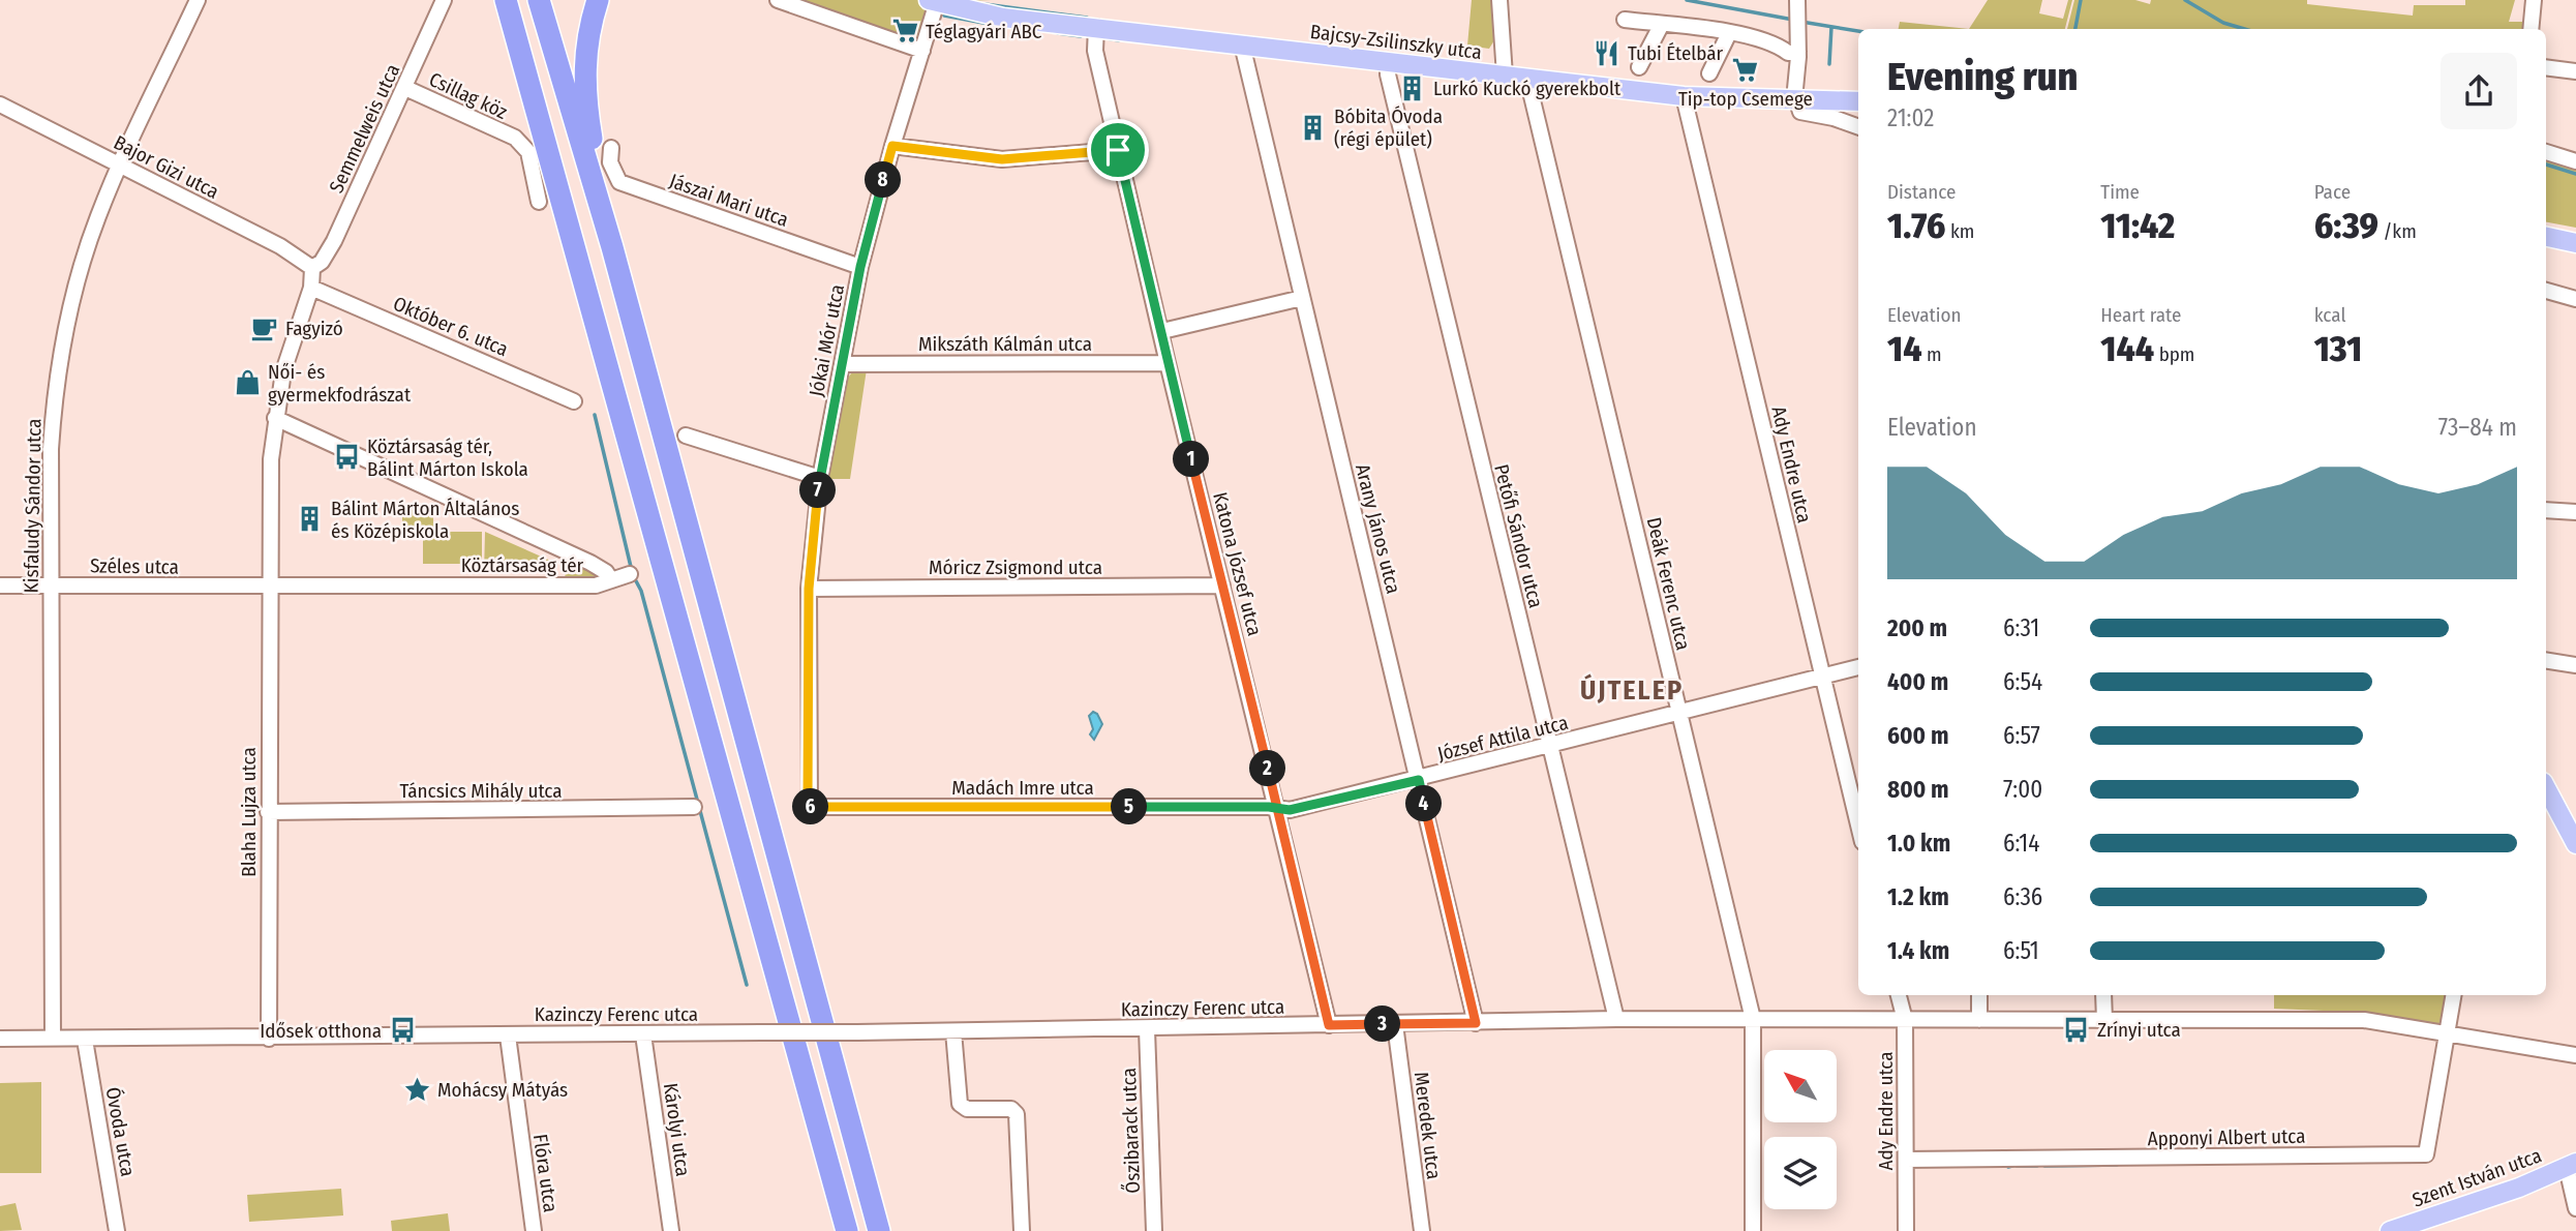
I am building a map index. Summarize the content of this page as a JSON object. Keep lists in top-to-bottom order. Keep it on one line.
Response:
{"streets":{"main road":["Bajcsy-Zsilinszky utca","Szent István utca"],"street":["Csillag köz","Semmelweis utca","Bajor Gizi utca","Jászai Mari utca","Október 6. utca","Jókai Mór utca","Mikszáth Kálmán utca","Ady Endre utca","Kisfaludy Sándor utca","Arany János utca","Petőfi Sándor utca","Katona József utca","Köztársaság tér","Széles utca","Móricz Zsigmond utca","Deák Ferenc utca","József Attila utca","Madách Imre utca","Táncsics Mihály utca","Blaha Lujza utca","Kazinczy Ferenc utca","Meredek utca","Károlyi utca","Őszibarack utca","Óvoda utca","Apponyi Albert utca","Flóra utca"]},"crossings":[["Bajcsy-Zsilinszky utca","Jókai Mór utca"],["Bajcsy-Zsilinszky utca","Ady Endre utca"],["Bajcsy-Zsilinszky utca","Arany János utca"],["Bajcsy-Zsilinszky utca","Petőfi Sándor utca"],["Bajcsy-Zsilinszky utca","Katona József utca"],["Bajcsy-Zsilinszky utca","Deák Ferenc utca"],["Csillag köz","Semmelweis utca"],["Semmelweis utca","Bajor Gizi utca"],["Bajor Gizi utca","Kisfaludy Sándor utca"],["Jászai Mari utca","Jókai Mór utca"],["Jókai Mór utca","Mikszáth Kálmán utca"],["Jókai Mór utca","Móricz Zsigmond utca"],["Jókai Mór utca","Madách Imre utca"],["Mikszáth Kálmán utca","Katona József utca"],["Ady Endre utca","József Attila utca"],["Ady Endre utca","Kazinczy Ferenc utca"],["Ady Endre utca","Apponyi Albert utca"],["Kisfaludy Sándor utca","Széles utca"],["Kisfaludy Sándor utca","Kazinczy Ferenc utca"],["Arany János utca","József Attila utca"],["Arany János utca","Kazinczy Ferenc utca"],["Petőfi Sándor utca","József Attila utca"],["Petőfi Sándor utca","Kazinczy Ferenc utca"],["Katona József utca","Móricz Zsigmond utca"],["Katona József utca","József Attila utca"],["Katona József utca","Madách Imre utca"],["Katona József utca","Kazinczy Ferenc utca"],["Köztársaság tér","Széles utca"],["Köztársaság tér","Blaha Lujza utca"],["Széles utca","Blaha Lujza utca"],["Deák Ferenc utca","József Attila utca"],["Deák Ferenc utca","Kazinczy Ferenc utca"],["József Attila utca","Madách Imre utca"],["Táncsics Mihály utca","Blaha Lujza utca"],["Blaha Lujza utca","Kazinczy Ferenc utca"],["Kazinczy Ferenc utca","Meredek utca"],["Kazinczy Ferenc utca","Károlyi utca"],["Kazinczy Ferenc utca","Őszibarack utca"],["Kazinczy Ferenc utca","Óvoda utca"],["Kazinczy Ferenc utca","Apponyi Albert utca"],["Kazinczy Ferenc utca","Flóra utca"]],"districts":["ÚJTELEP"],"places":{"supermarket":["Téglagyári ABC","Tip-top Csemege"],"restaurant":["Tubi Ételbár"],"building":["Lurkó Kuckó gyerekbolt","Bóbita Óvoda (régi épület)","Bálint Márton Általános és Középiskola"],"cafe":["Fagyizó"],"shop":["Női- és gyermekfodrászat"],"bus stop":["Köztársaság tér, Bálint Márton Iskola","Zrínyi utca","Idősek otthona"],"place":["Mohácsy Mátyás"]},"north":"top left","page":{"heading":["Evening run","21:02"],"stats":[["Distance","1.76 km"],["Time","11:42"],["Pace","6:39 /km"],["Elevation","14 m"],["Heart rate","144 bpm"],["kcal","131"]],"pins":["8","1","7","2","4","5","6","3"],"chart":["Elevation","73–84 m"],"list":[{"name":"200 m","note":"6:31"},{"name":"400 m","note":"6:54"},{"name":"600 m","note":"6:57"},{"name":"800 m","note":"7:00"},{"name":"1.0 km","note":"6:14"},{"name":"1.2 km","note":"6:36"},{"name":"1.4 km","note":"6:51"}]}}
